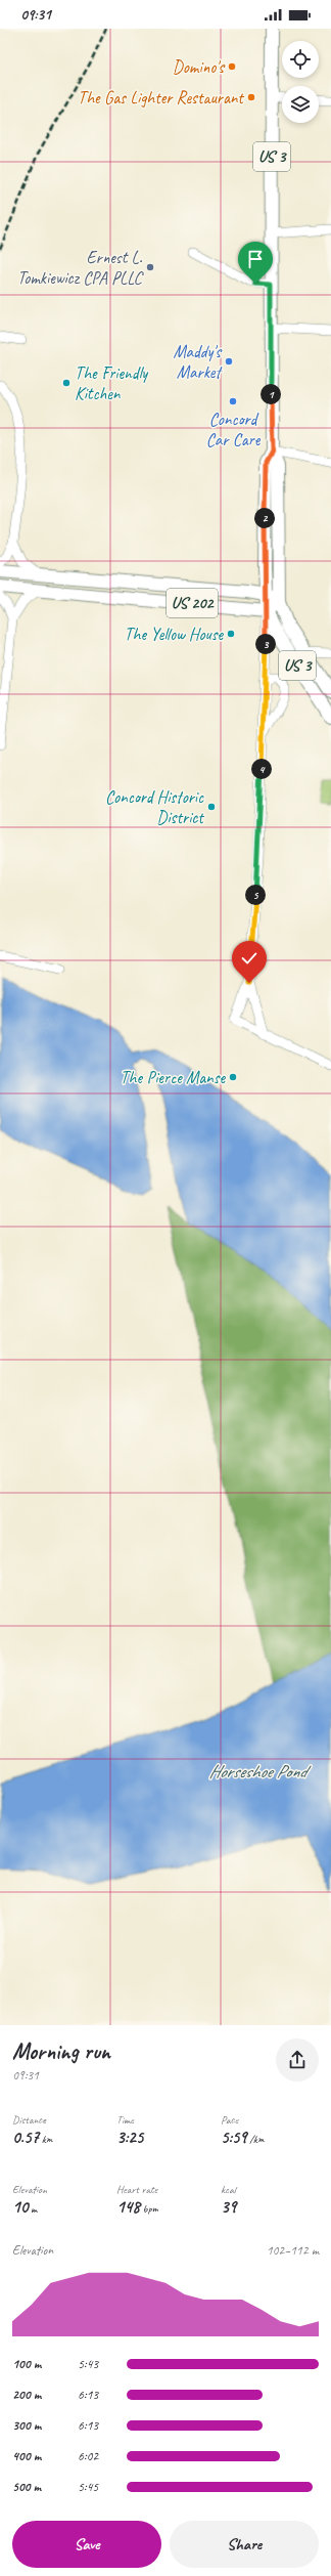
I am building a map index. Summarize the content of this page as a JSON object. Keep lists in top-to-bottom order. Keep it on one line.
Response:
{"streets":{"main road":["US 3","US 202"]},"crossings":[["US 3","US 202"]],"water":["Horseshoe Pond"],"places":["Domino's","The Gas Lighter Restaurant","Ernest L. Tomkiewicz CPA PLLC","Maddy's Market","The Friendly Kitchen","Concord Car Care","The Yellow House","Concord Historic District","The Pierce Manse"],"page":{"status":"09:31","pins":["1","2","3","4","5"],"heading":["Morning run","09:31"],"stats":[["Distance","0.57 km"],["Time","3:25"],["Pace","5:59 /km"],["Elevation","10 m"],["Heart rate","148 bpm"],["kcal","39"]],"chart":["Elevation","102–112 m"],"list":[{"name":"100 m","note":"5:43"},{"name":"200 m","note":"6:13"},{"name":"300 m","note":"6:13"},{"name":"400 m","note":"6:02"},{"name":"500 m","note":"5:45"}],"buttons":["Save","Share"]}}
